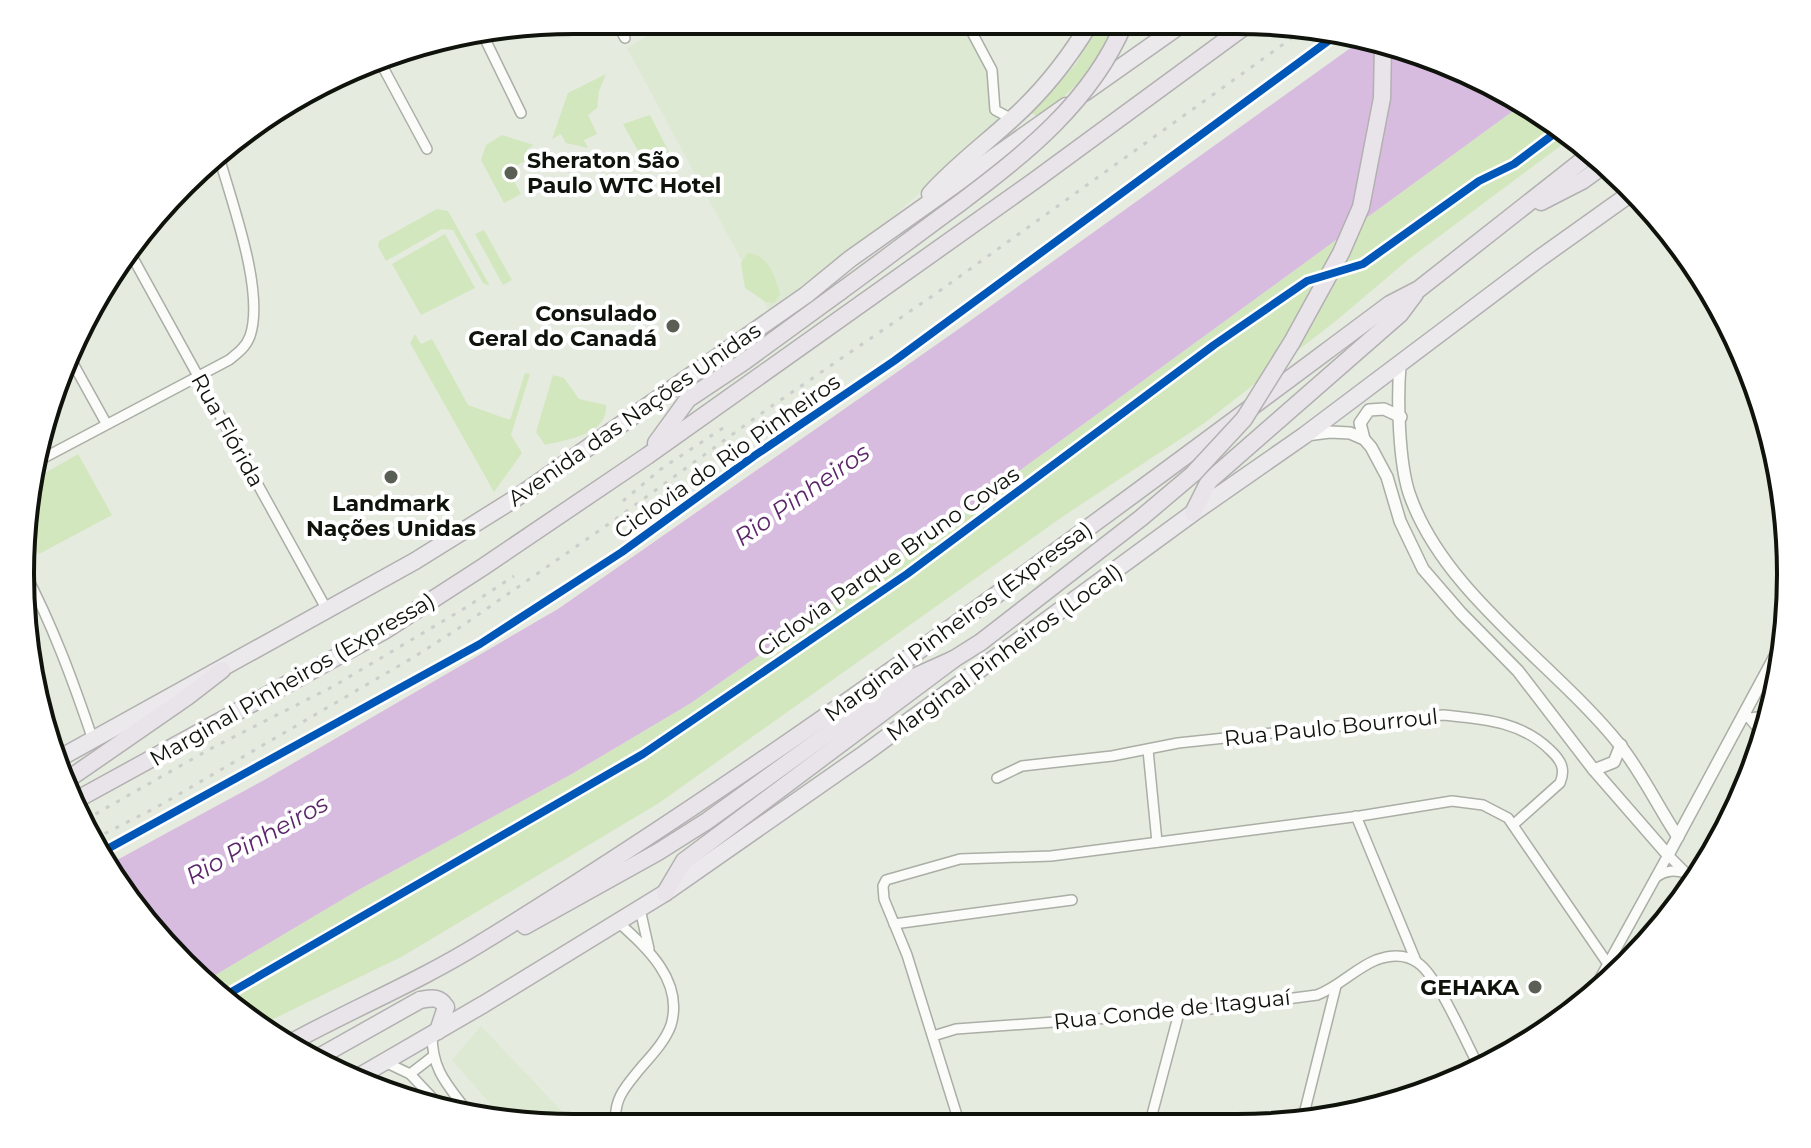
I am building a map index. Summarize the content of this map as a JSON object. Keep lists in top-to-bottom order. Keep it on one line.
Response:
{"streets":{"highway":["Avenida das Nações Unidas","Marginal Pinheiros (Expressa)","Marginal Pinheiros (Local)"],"street":["Rua Flórida","Rua Paulo Bourroul","Rua Conde de Itaguaí"],"cycle path":["Ciclovia do Rio Pinheiros","Ciclovia Parque Bruno Covas"]},"crossings":[["Avenida das Nações Unidas","Rua Flórida"]],"water":["Rio Pinheiros"],"places":["Sheraton São Paulo WTC Hotel","Consulado Geral do Canadá","Landmark Nações Unidas","GEHAKA"]}
